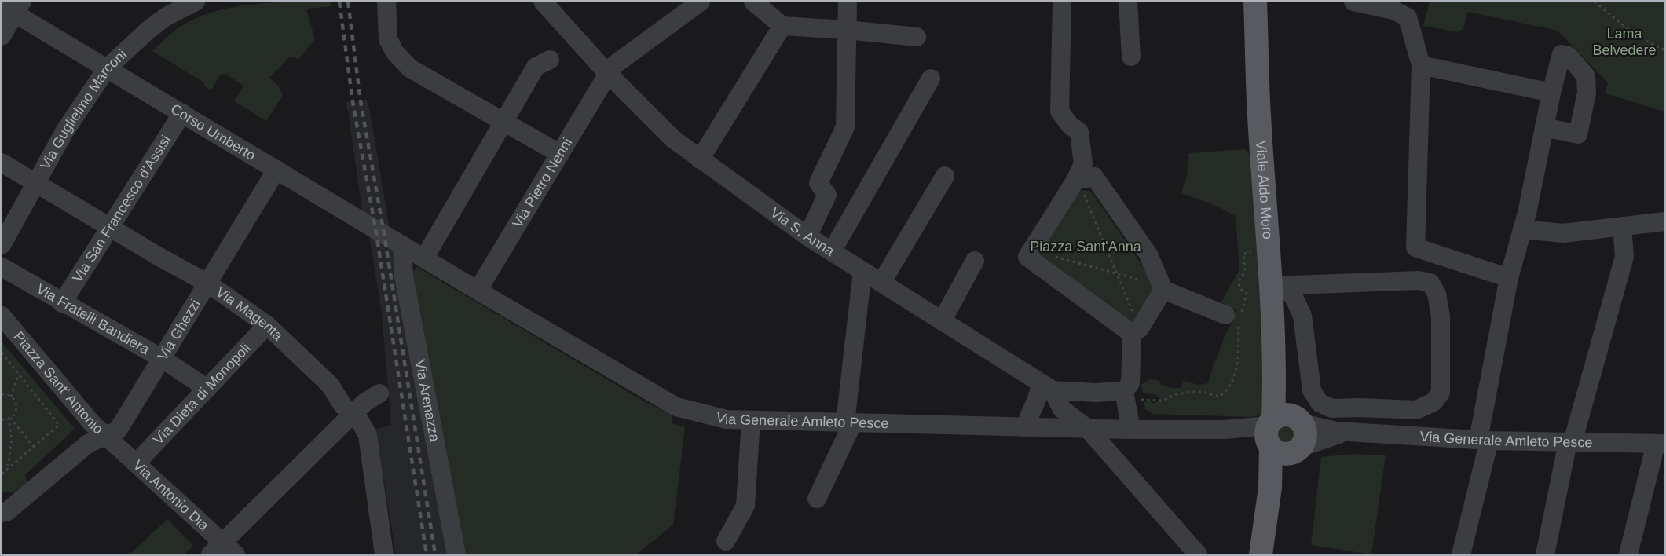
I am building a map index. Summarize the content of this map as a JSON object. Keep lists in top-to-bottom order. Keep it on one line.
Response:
{"streets":{"main road":["Viale Aldo Moro"],"street":["Via Guglielmo Marconi","Corso Umberto","Via Pietro Nenni","Via San Francesco d'Assisi","Via S. Anna","Via Magenta","Via Fratelli Bandiera","Via Ghezzi","Piazza Sant' Antonio","Via Dieta di Monopoli","Via Arenazza","Via Generale Amleto Pesce","Via Antonio Dia"]},"crossings":[["Via Guglielmo Marconi","Corso Umberto"],["Via Guglielmo Marconi","Via Magenta"],["Corso Umberto","Via San Francesco d'Assisi"],["Corso Umberto","Via Ghezzi"],["Corso Umberto","Via Arenazza"],["Corso Umberto","Via Generale Amleto Pesce"],["Via Pietro Nenni","Via S. Anna"],["Via Pietro Nenni","Via Generale Amleto Pesce"],["Viale Aldo Moro","Via Generale Amleto Pesce"],["Via San Francesco d'Assisi","Via Magenta"],["Via San Francesco d'Assisi","Via Fratelli Bandiera"],["Via S. Anna","Via Generale Amleto Pesce"],["Via Magenta","Via Ghezzi"],["Via Magenta","Via Dieta di Monopoli"],["Via Fratelli Bandiera","Via Ghezzi"],["Via Fratelli Bandiera","Via Dieta di Monopoli"],["Via Ghezzi","Piazza Sant' Antonio"],["Via Ghezzi","Via Antonio Dia"],["Piazza Sant' Antonio","Via Antonio Dia"],["Via Dieta di Monopoli","Via Antonio Dia"]],"parks":["Lama Belvedere","Piazza Sant'Anna"]}
